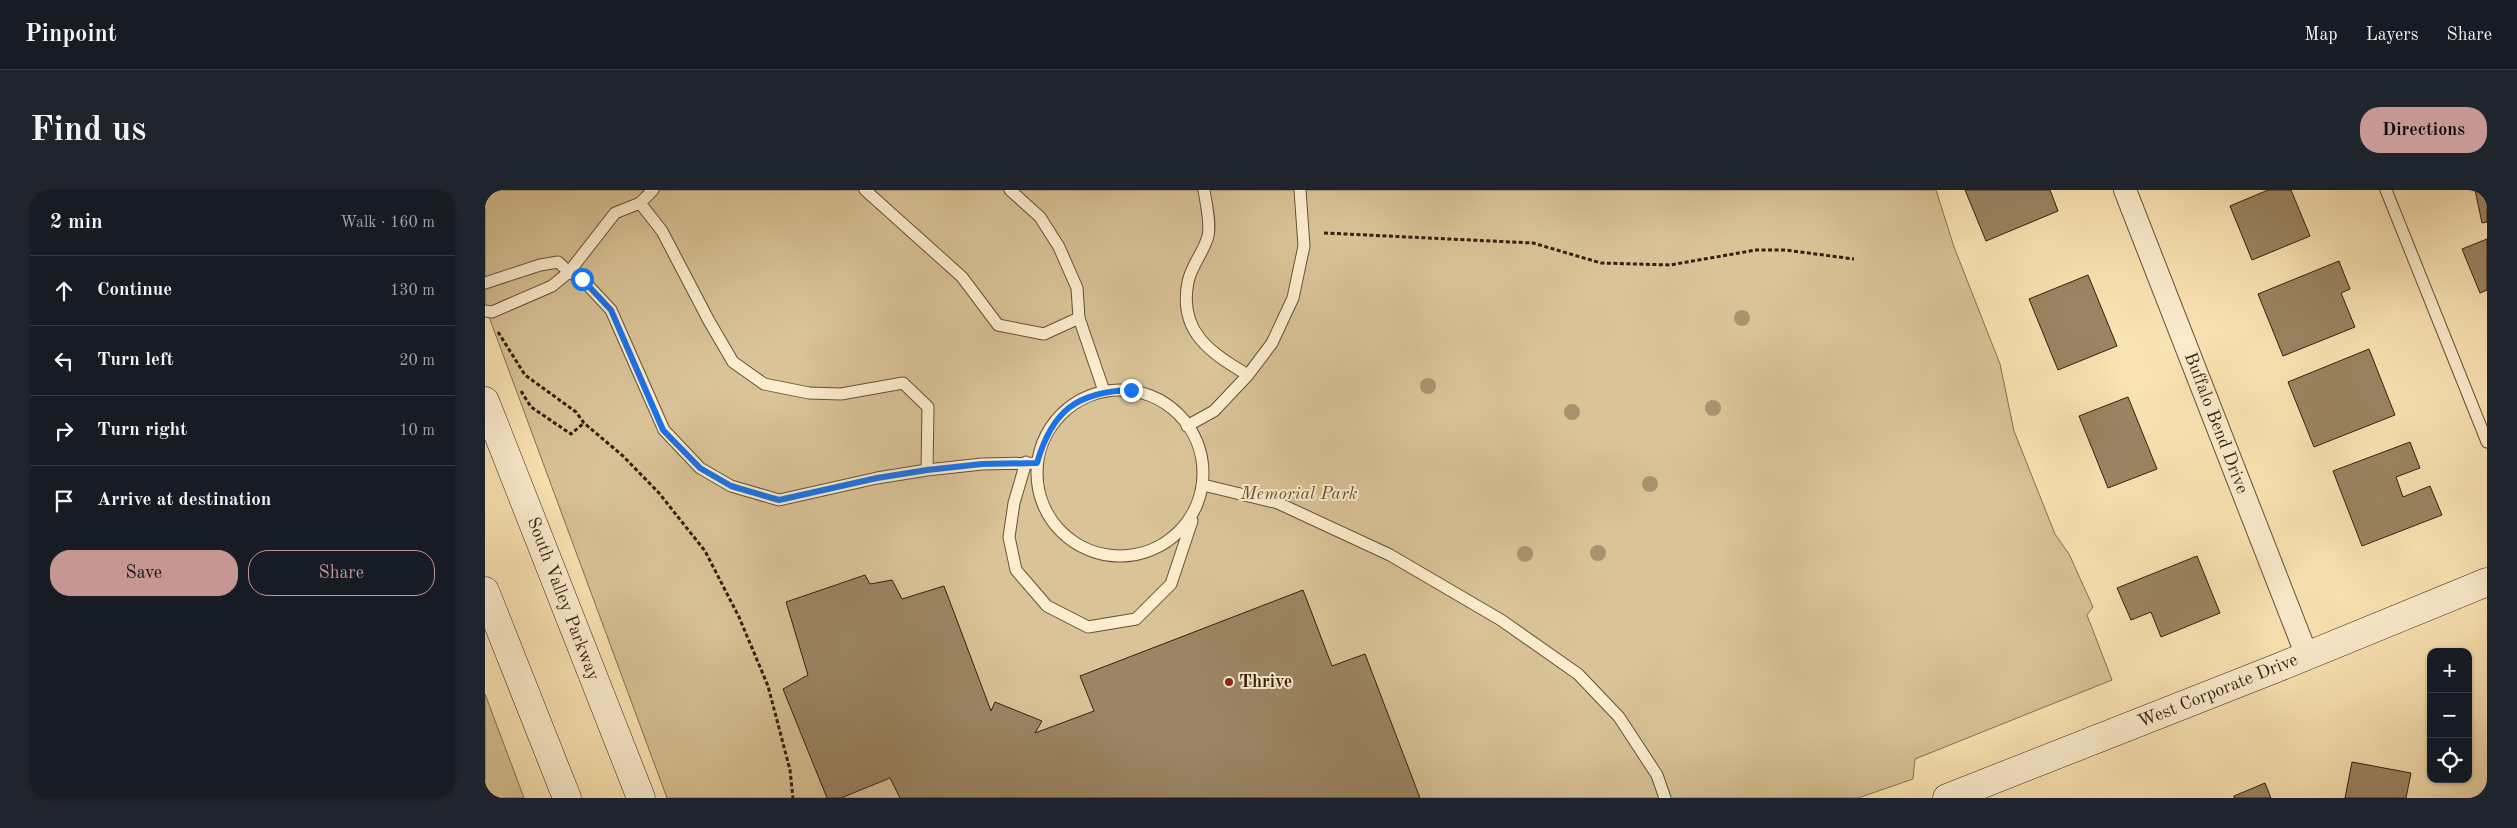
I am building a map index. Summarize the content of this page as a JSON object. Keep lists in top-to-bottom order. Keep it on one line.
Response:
{"streets":{"main road":["South Valley Parkway","West Corporate Drive"],"street":["Buffalo Bend Drive"]},"crossings":[["Buffalo Bend Drive","West Corporate Drive"]],"parks":["Memorial Park"],"places":["Thrive"],"page":{"header":"Pinpoint","nav":["Map","Layers","Share"],"buttons":["Directions",["Save","Share"]],"title":"Find us","heading":["2 min","Walk · 160 m"],"list":[["Continue","130 m"],["Turn left","20 m"],["Turn right","10 m"],"Arrive at destination"],"map_buttons":["+","−"]}}
